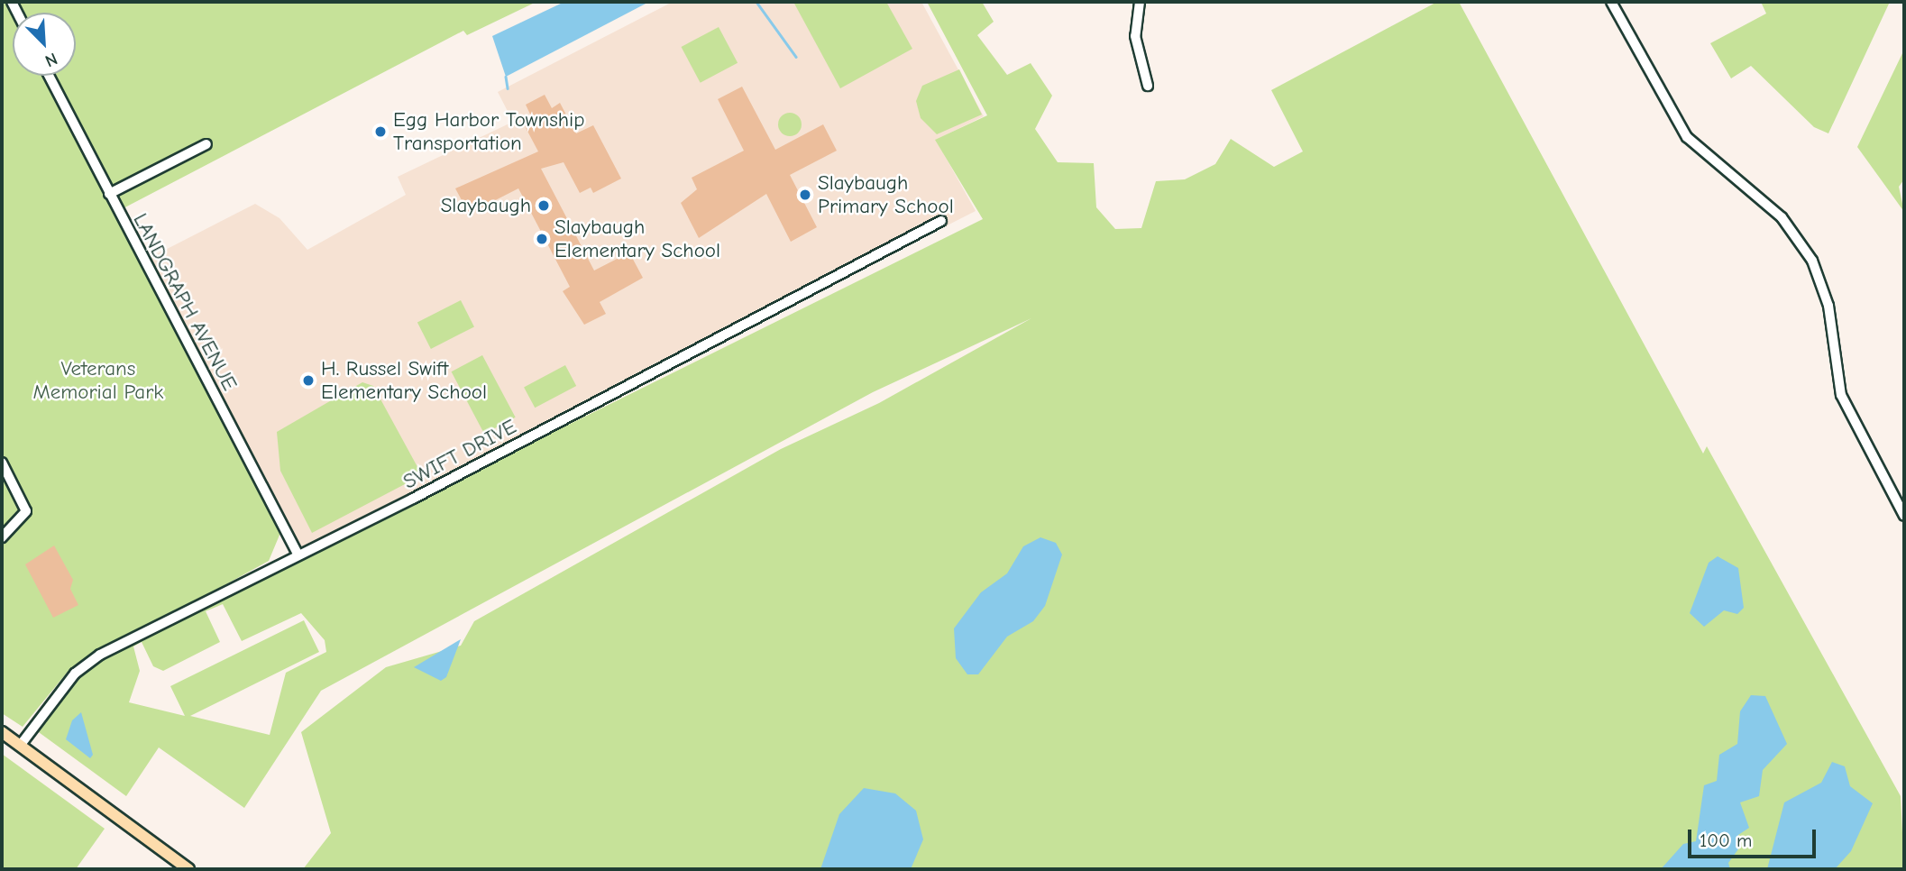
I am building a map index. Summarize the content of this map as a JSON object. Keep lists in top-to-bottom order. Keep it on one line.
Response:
{"streets":{"street":["LANDGRAPH AVENUE","SWIFT DRIVE"]},"crossings":[["LANDGRAPH AVENUE","SWIFT DRIVE"]],"parks":["Veterans Memorial Park"],"places":["Egg Harbor Township Transportation","Slaybaugh Primary School","Slaybaugh","Slaybaugh Elementary School","H. Russel Swift Elementary School"],"scale_bar":"100 m","north":"bottom right"}
